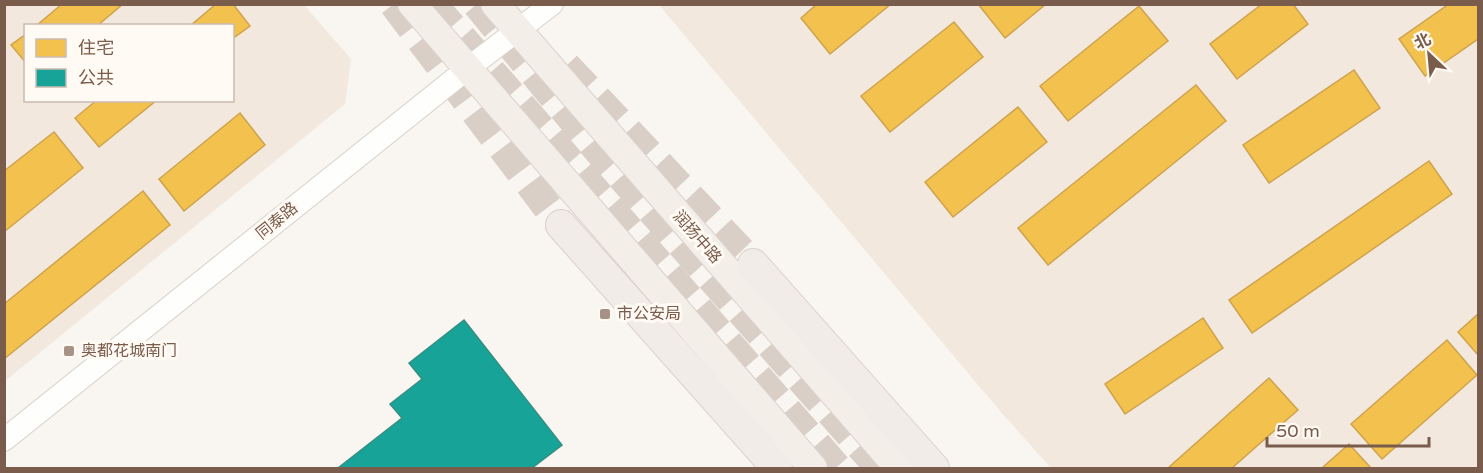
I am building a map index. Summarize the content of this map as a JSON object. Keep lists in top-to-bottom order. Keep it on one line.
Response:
{"streets":{"main road":["润扬中路"],"street":["同泰路"]},"crossings":[["同泰路","润扬中路"]],"places":{"transit":["市公安局","奥都花城南门"]},"legend":["住宅","公共"],"scale_bar":"50 m","north":"top left"}
